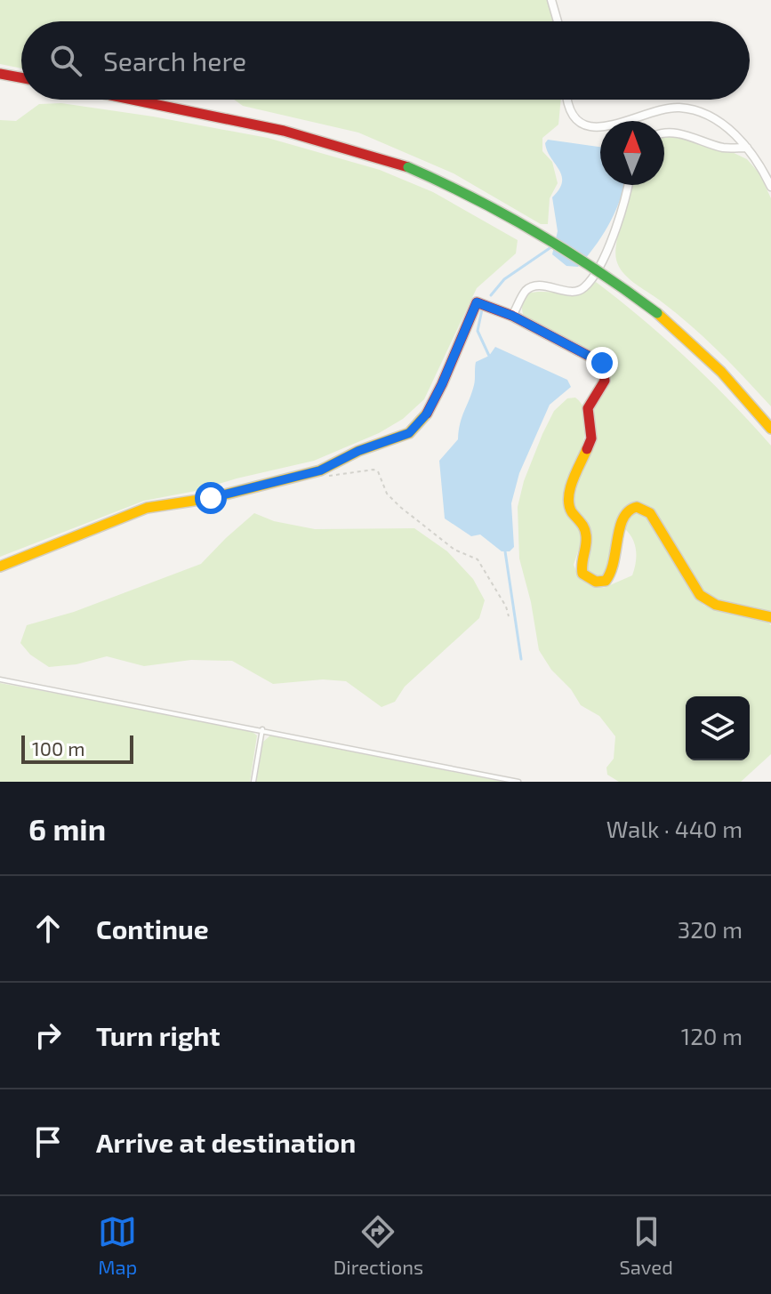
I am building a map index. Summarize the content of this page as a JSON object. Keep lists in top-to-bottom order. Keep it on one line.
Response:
{"scale_bar":"100 m","north":"top","page":{"search":"Search here","scale":"100 m","heading":["6 min","Walk · 440 m"],"list":[["Continue","320 m"],["Turn right","120 m"],"Arrive at destination"],"nav":["Map","Directions","Saved"]}}
